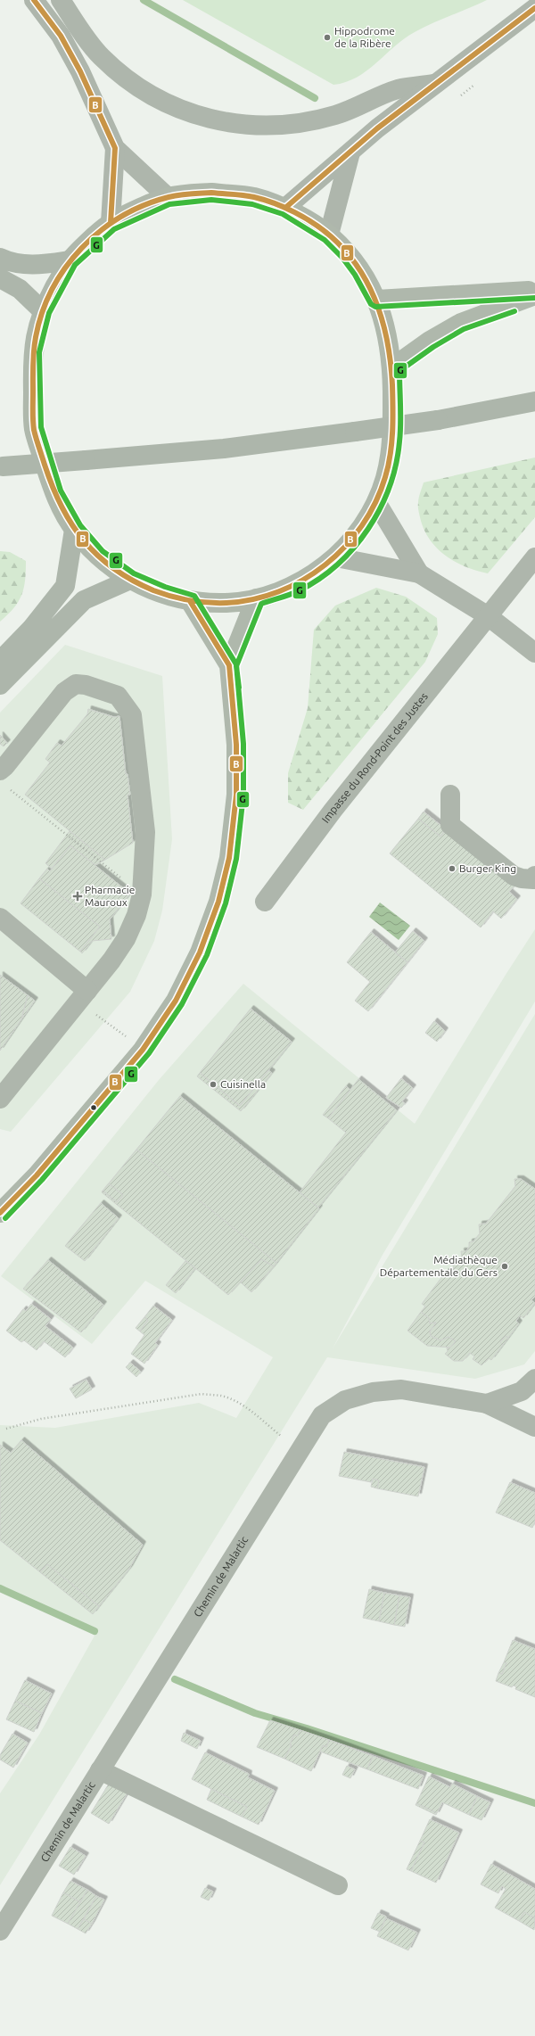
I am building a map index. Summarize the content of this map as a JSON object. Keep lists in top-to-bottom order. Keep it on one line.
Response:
{"streets":{"street":["Impasse du Rond-Point des Justes","Chemin de Malartic"]},"places":{"other":["Hippodrome de la Ribère","Burger King","Cuisinella","Médiathèque Départementale du Gers"],"health":["Pharmacie Mauroux"]},"lines":["transit line B","transit line G"]}
